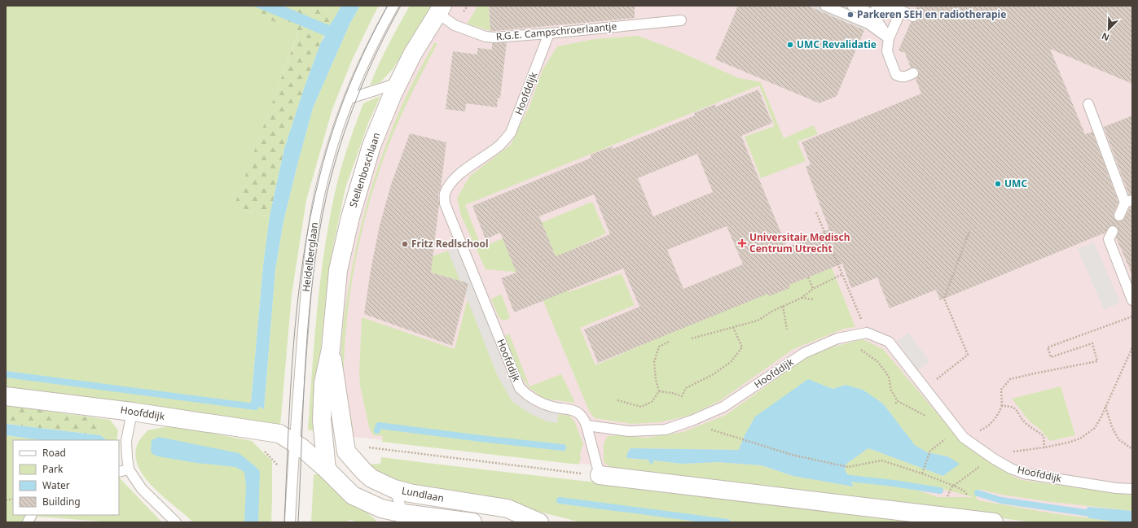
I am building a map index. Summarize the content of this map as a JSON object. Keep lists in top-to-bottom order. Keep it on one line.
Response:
{"streets":{"street":["Hoofddijk","Stellenboschlaan","Lundlaan"],"lane":["R.G.E. Campschroerlaantje","Heidelberglaan"]},"crossings":[["R.G.E. Campschroerlaantje","Hoofddijk"],["R.G.E. Campschroerlaantje","Stellenboschlaan"],["Hoofddijk","Stellenboschlaan"],["Hoofddijk","Heidelberglaan"],["Hoofddijk","Lundlaan"],["Stellenboschlaan","Lundlaan"]],"places":{"other":["Parkeren SEH en radiotherapie","UMC Revalidatie","UMC","Fritz Redlschool"],"health":["Universitair Medisch Centrum Utrecht"]},"legend":["Road","Park","Water","Building"],"north":"bottom left"}
